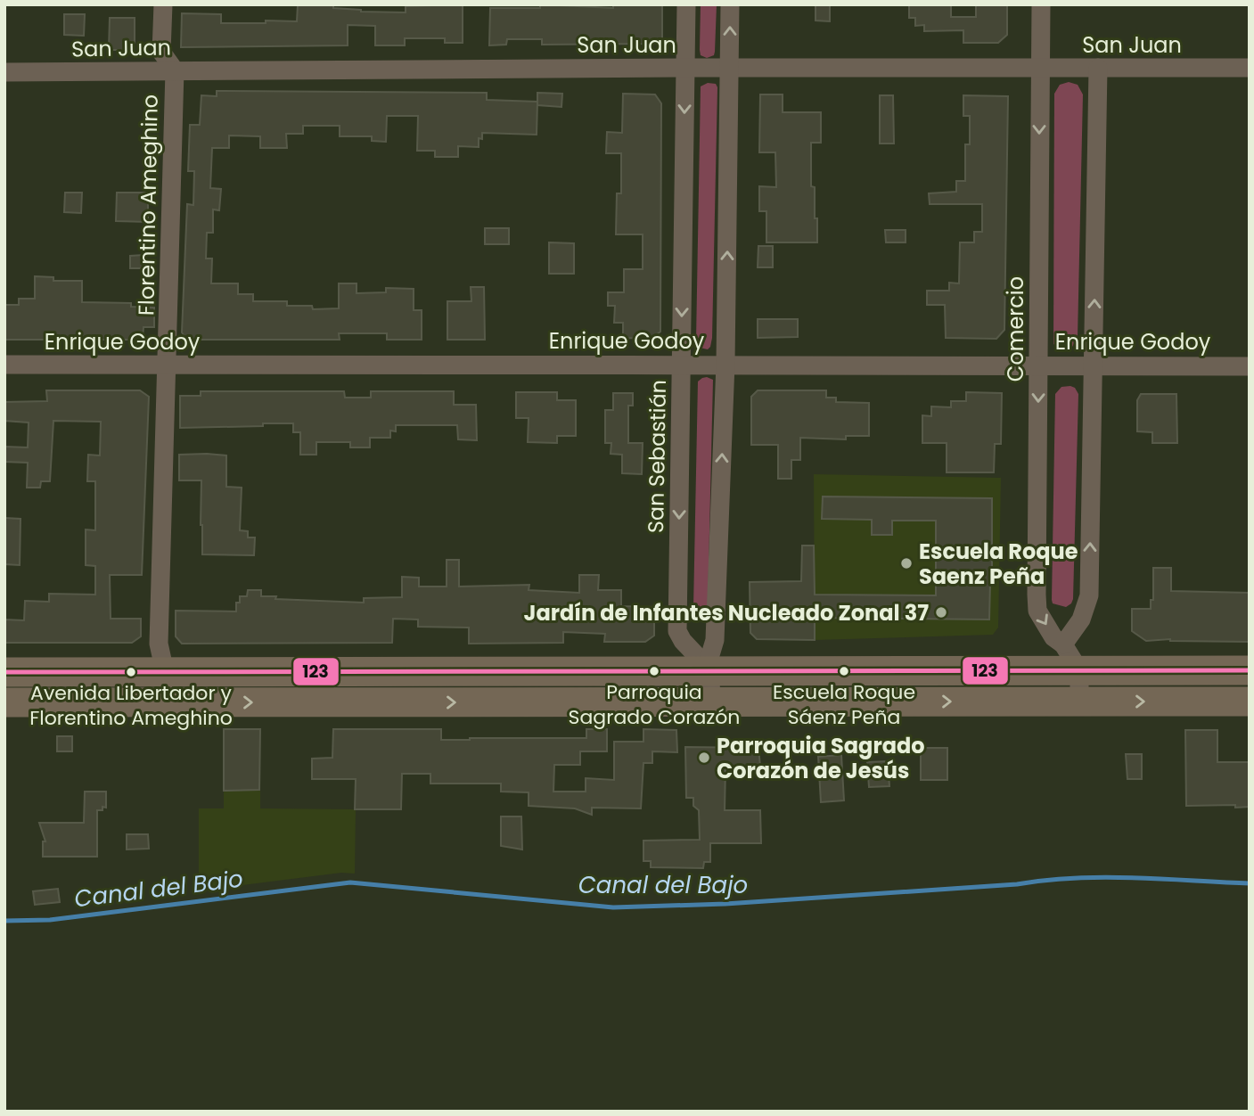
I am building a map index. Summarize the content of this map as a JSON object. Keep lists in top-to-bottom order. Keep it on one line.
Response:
{"streets":{"street":["San Juan","Florentino Ameghino","Comercio","Enrique Godoy","San Sebastián"]},"crossings":[["San Juan","Florentino Ameghino"],["San Juan","Comercio"],["San Juan","San Sebastián"],["Florentino Ameghino","Enrique Godoy"],["Comercio","Enrique Godoy"],["Enrique Godoy","San Sebastián"]],"water":["Canal del Bajo"],"places":["Escuela Roque Saenz Peña","Jardín de Infantes Nucleado Zonal 37","Parroquia Sagrado Corazón","Escuela Roque Sáenz Peña","Avenida Libertador y Florentino Ameghino","Parroquia Sagrado Corazón de Jesús"],"lines":["transit line 123"]}
